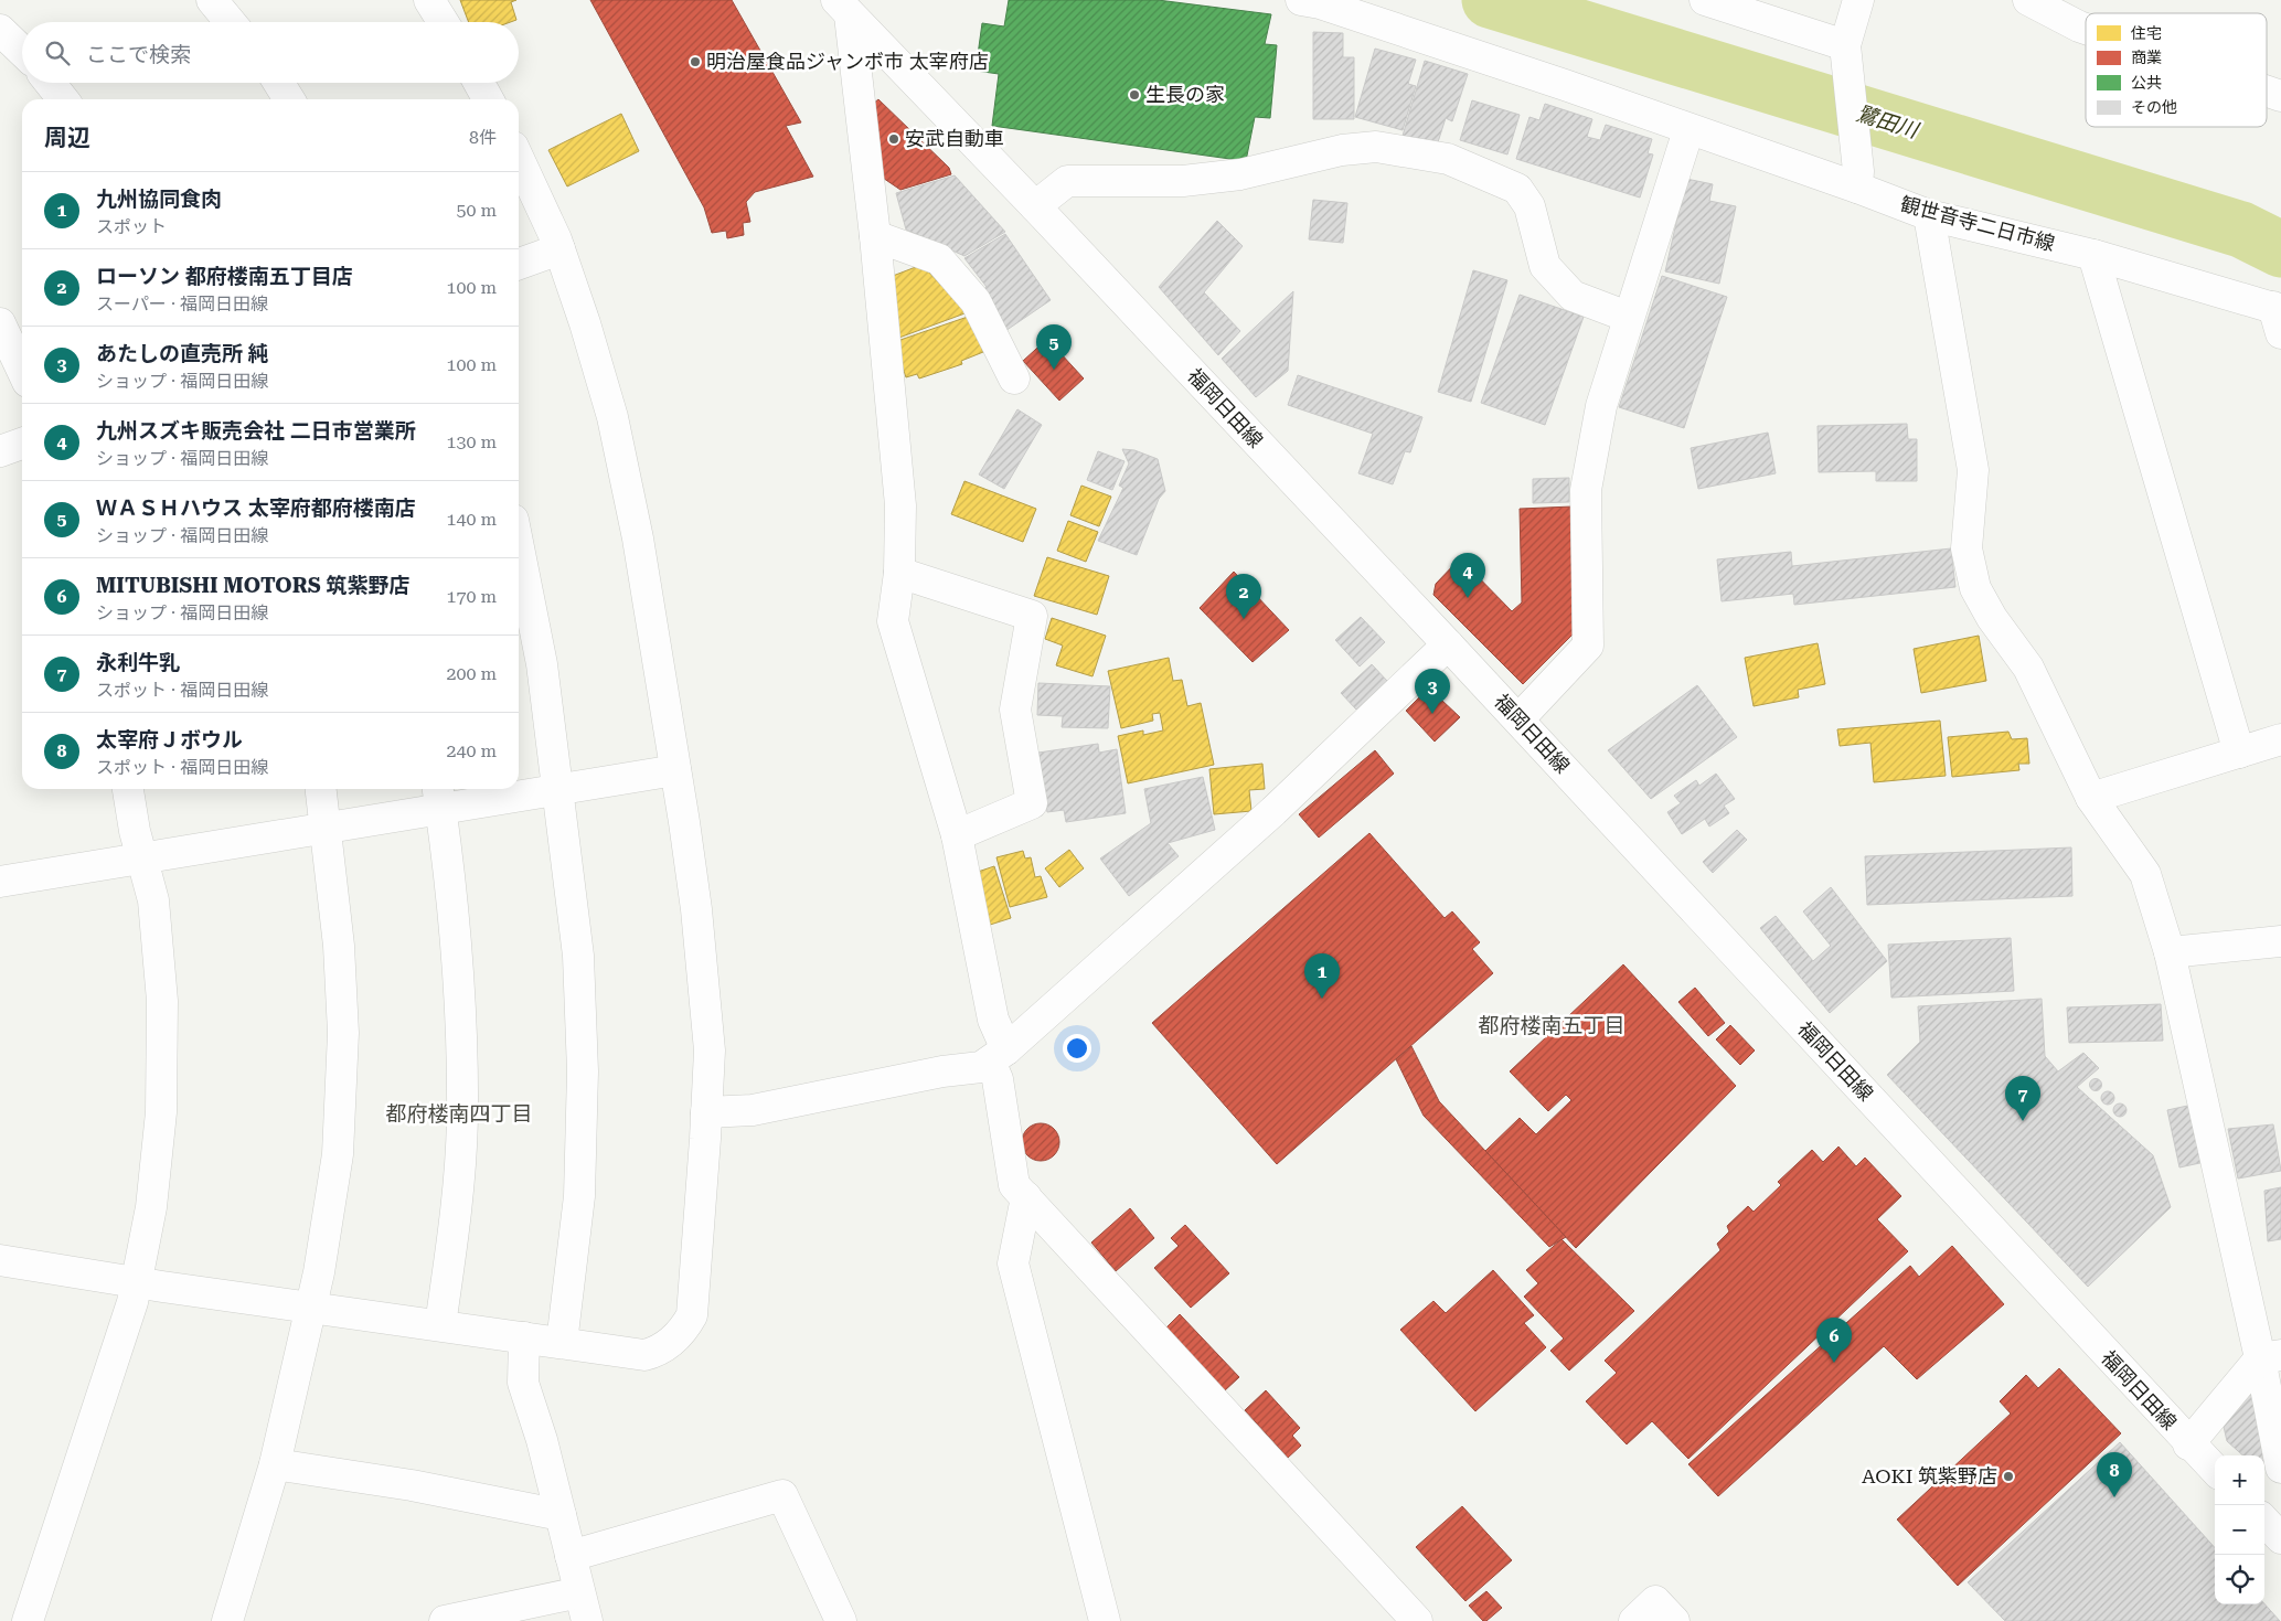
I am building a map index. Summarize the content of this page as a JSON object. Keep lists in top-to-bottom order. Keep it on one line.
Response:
{"streets":{"street":["観世音寺二日市線","福岡日田線"]},"districts":["都府楼南五丁目","都府楼南四丁目"],"water":["鷺田川"],"places":["明治屋食品ジャンボ市 太宰府店","生長の家","安武自動車","AOKI 筑紫野店"],"legend":["住宅","商業","公共","その他"],"page":{"search":"ここで検索","heading":["周辺","8件"],"list":[{"mark":"1","name":"九州協同食肉","note":"スポット","value":"50 m"},{"mark":"2","name":"ローソン 都府楼南五丁目店","note":"スーパー · 福岡日田線","value":"100 m"},{"mark":"3","name":"あたしの直売所 純","note":"ショップ · 福岡日田線","value":"100 m"},{"mark":"4","name":"九州スズキ販売会社 二日市営業所","note":"ショップ · 福岡日田線","value":"130 m"},{"mark":"5","name":"ＷＡＳＨハウス 太宰府都府楼南店","note":"ショップ · 福岡日田線","value":"140 m"},{"mark":"6","name":"MITUBISHI MOTORS 筑紫野店","note":"ショップ · 福岡日田線","value":"170 m"},{"mark":"7","name":"永利牛乳","note":"スポット · 福岡日田線","value":"200 m"},{"mark":"8","name":"太宰府Ｊボウル","note":"スポット · 福岡日田線","value":"240 m"}],"pins":["5","4","2","3","1","7","6","8"],"map_buttons":["+","−"]}}
